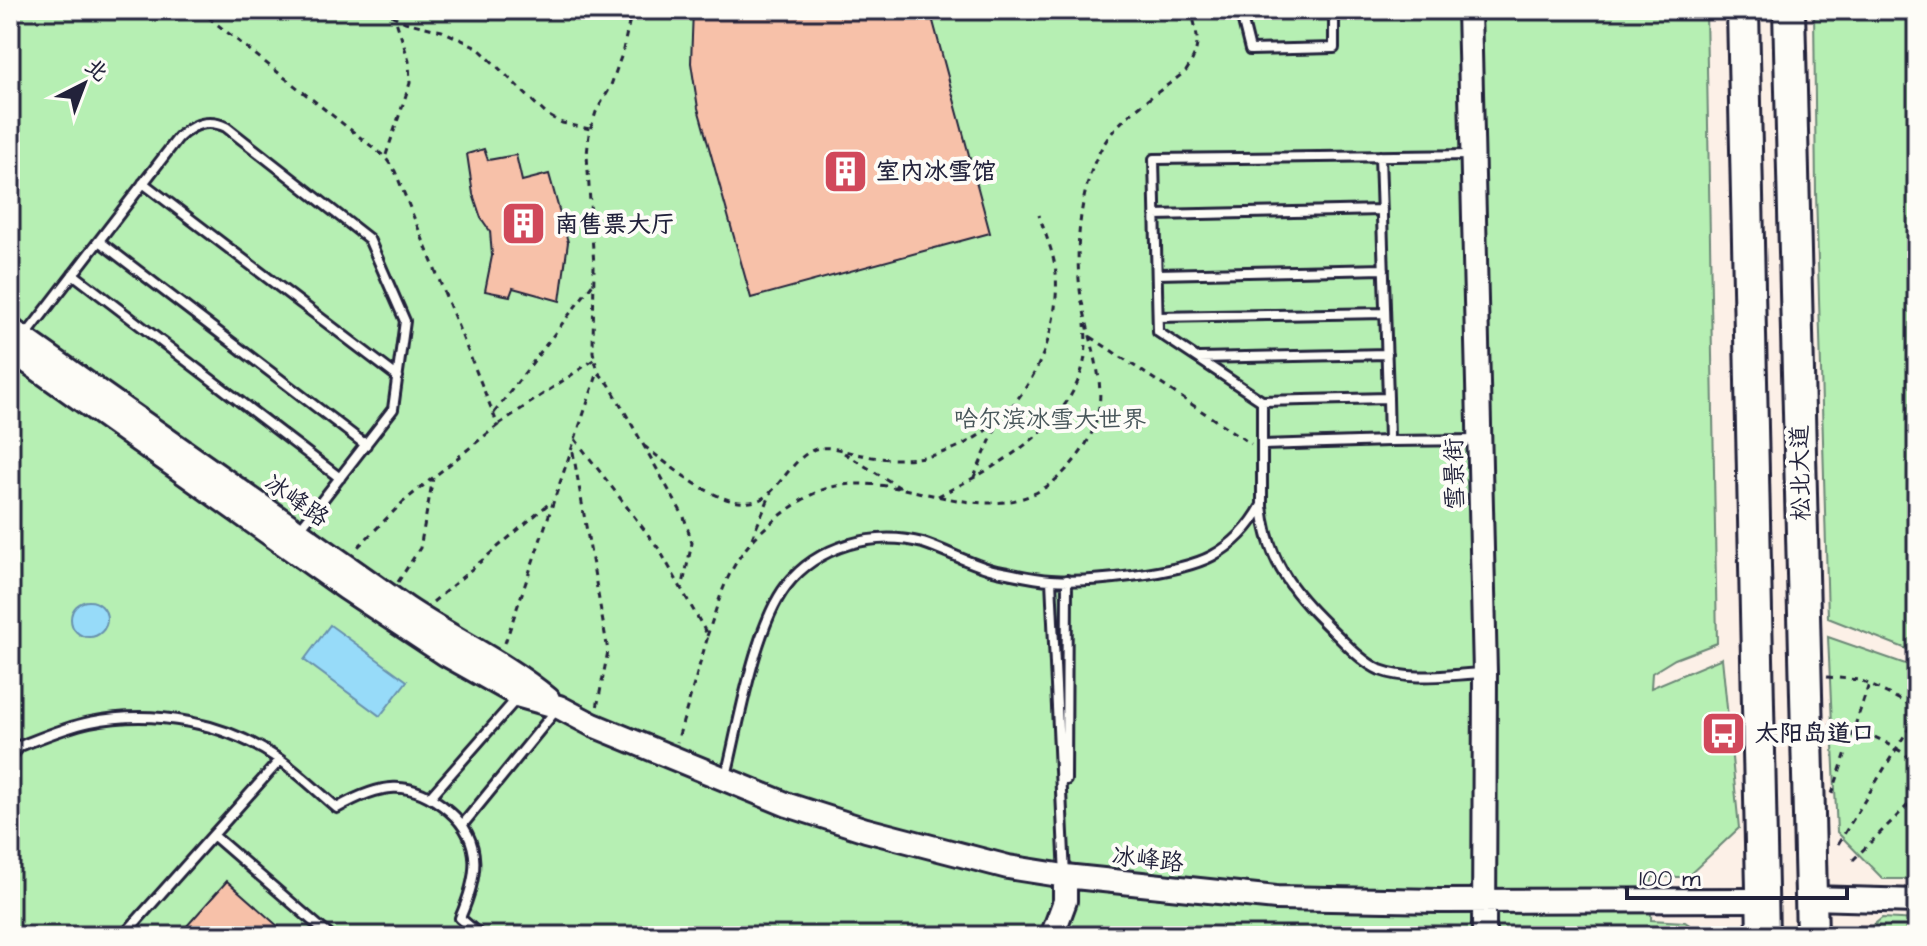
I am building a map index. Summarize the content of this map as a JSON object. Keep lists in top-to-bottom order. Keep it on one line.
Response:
{"streets":{"highway":["松北大道"],"street":["雪景街","冰峰路"]},"crossings":[["松北大道","冰峰路"],["雪景街","冰峰路"]],"parks":["哈尔滨冰雪大世界"],"places":{"building":["室内冰雪馆","南售票大厅"],"bus stop":["太阳岛道口"]},"scale_bar":"100 m","north":"top right"}
